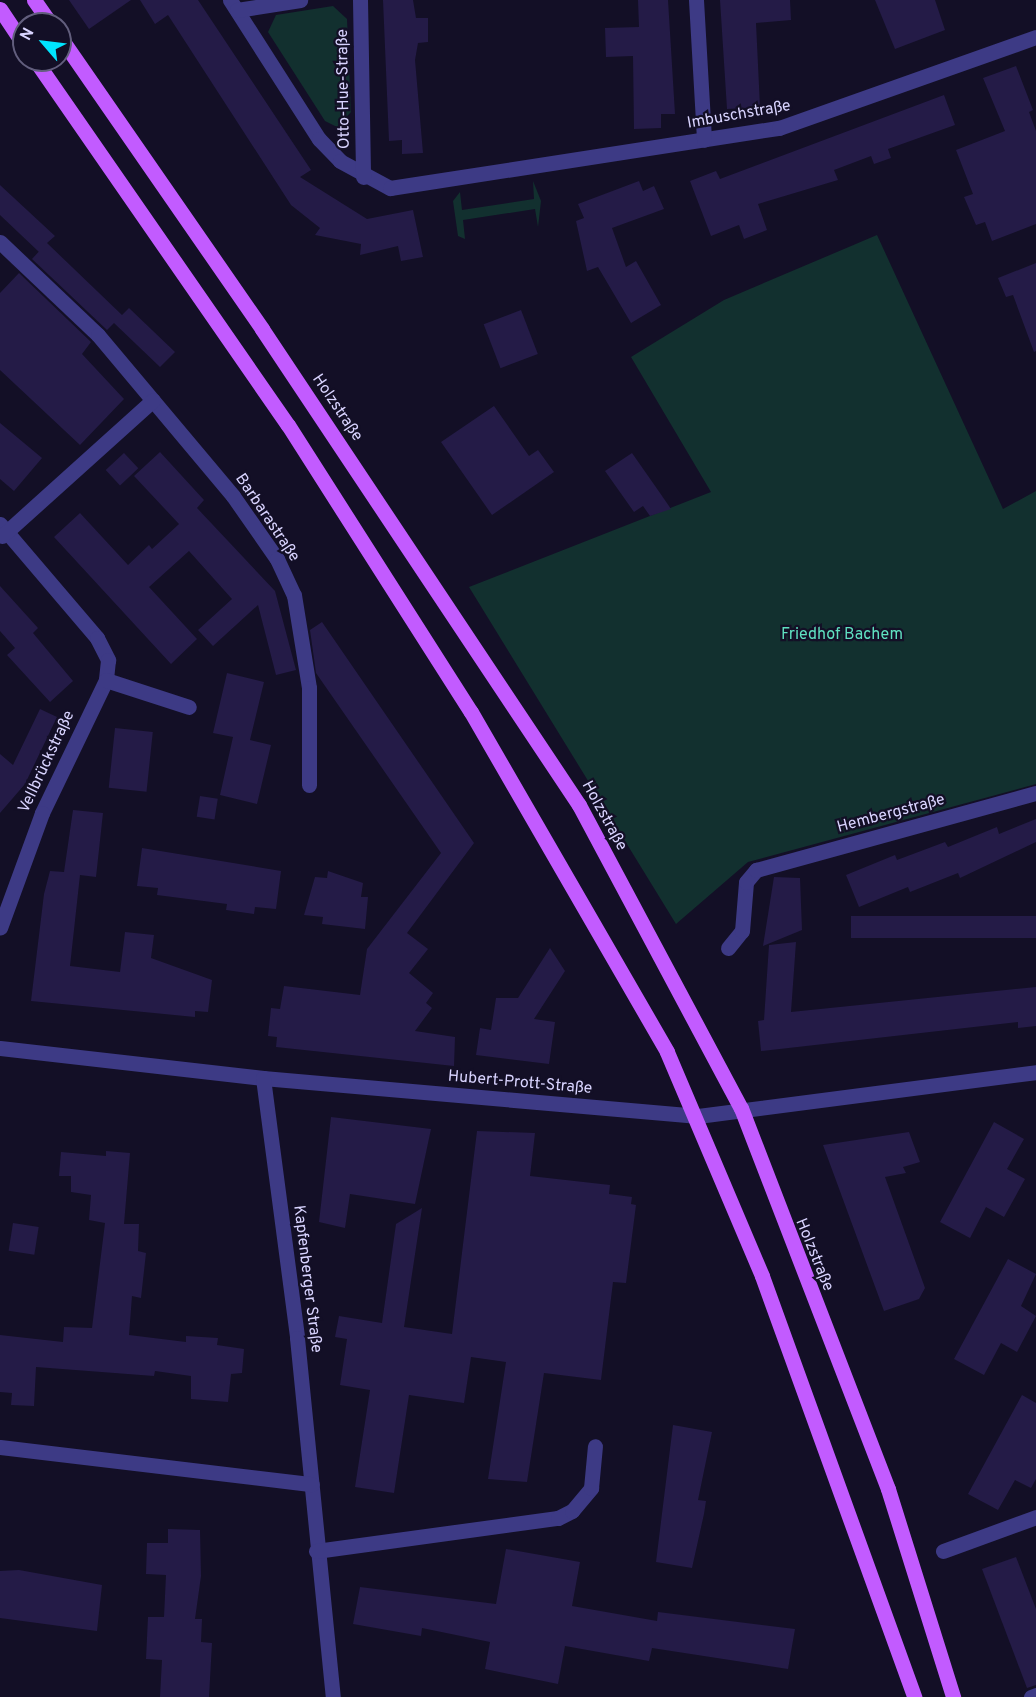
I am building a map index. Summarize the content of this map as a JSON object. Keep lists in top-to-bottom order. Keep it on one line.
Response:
{"streets":{"main road":["Holzstraße"],"street":["Otto-Hue-Straße","Imbuschstraße","Barbarastraße","Vellbrückstraße","Hembergstraße","Hubert-Prott-Straße","Kapfenberger Straße"]},"crossings":[["Otto-Hue-Straße","Imbuschstraße"],["Holzstraße","Hubert-Prott-Straße"],["Hubert-Prott-Straße","Kapfenberger Straße"]],"parks":["Friedhof Bachem"],"north":"top left"}
